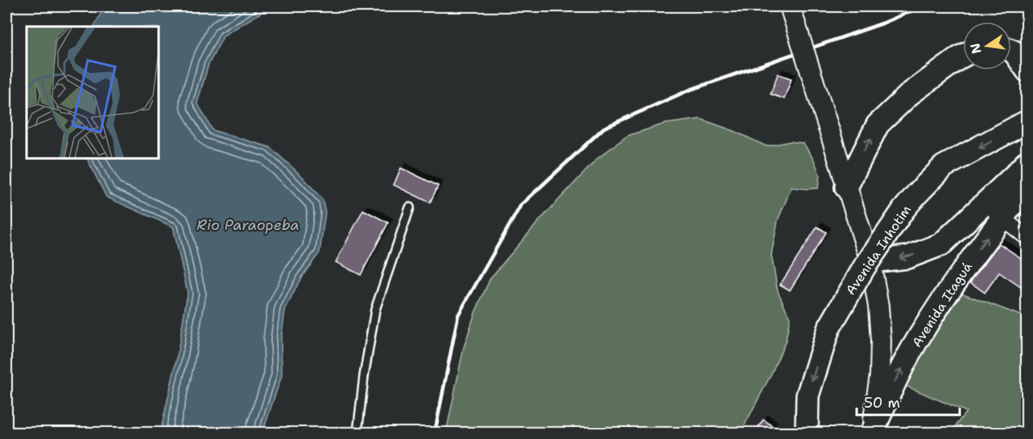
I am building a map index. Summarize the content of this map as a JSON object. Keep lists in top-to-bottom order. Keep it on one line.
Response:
{"streets":{"main road":["Avenida Inhotim","Avenida Itaguá"]},"water":["Rio Paraopeba"],"scale_bar":"50 m","north":"left"}
